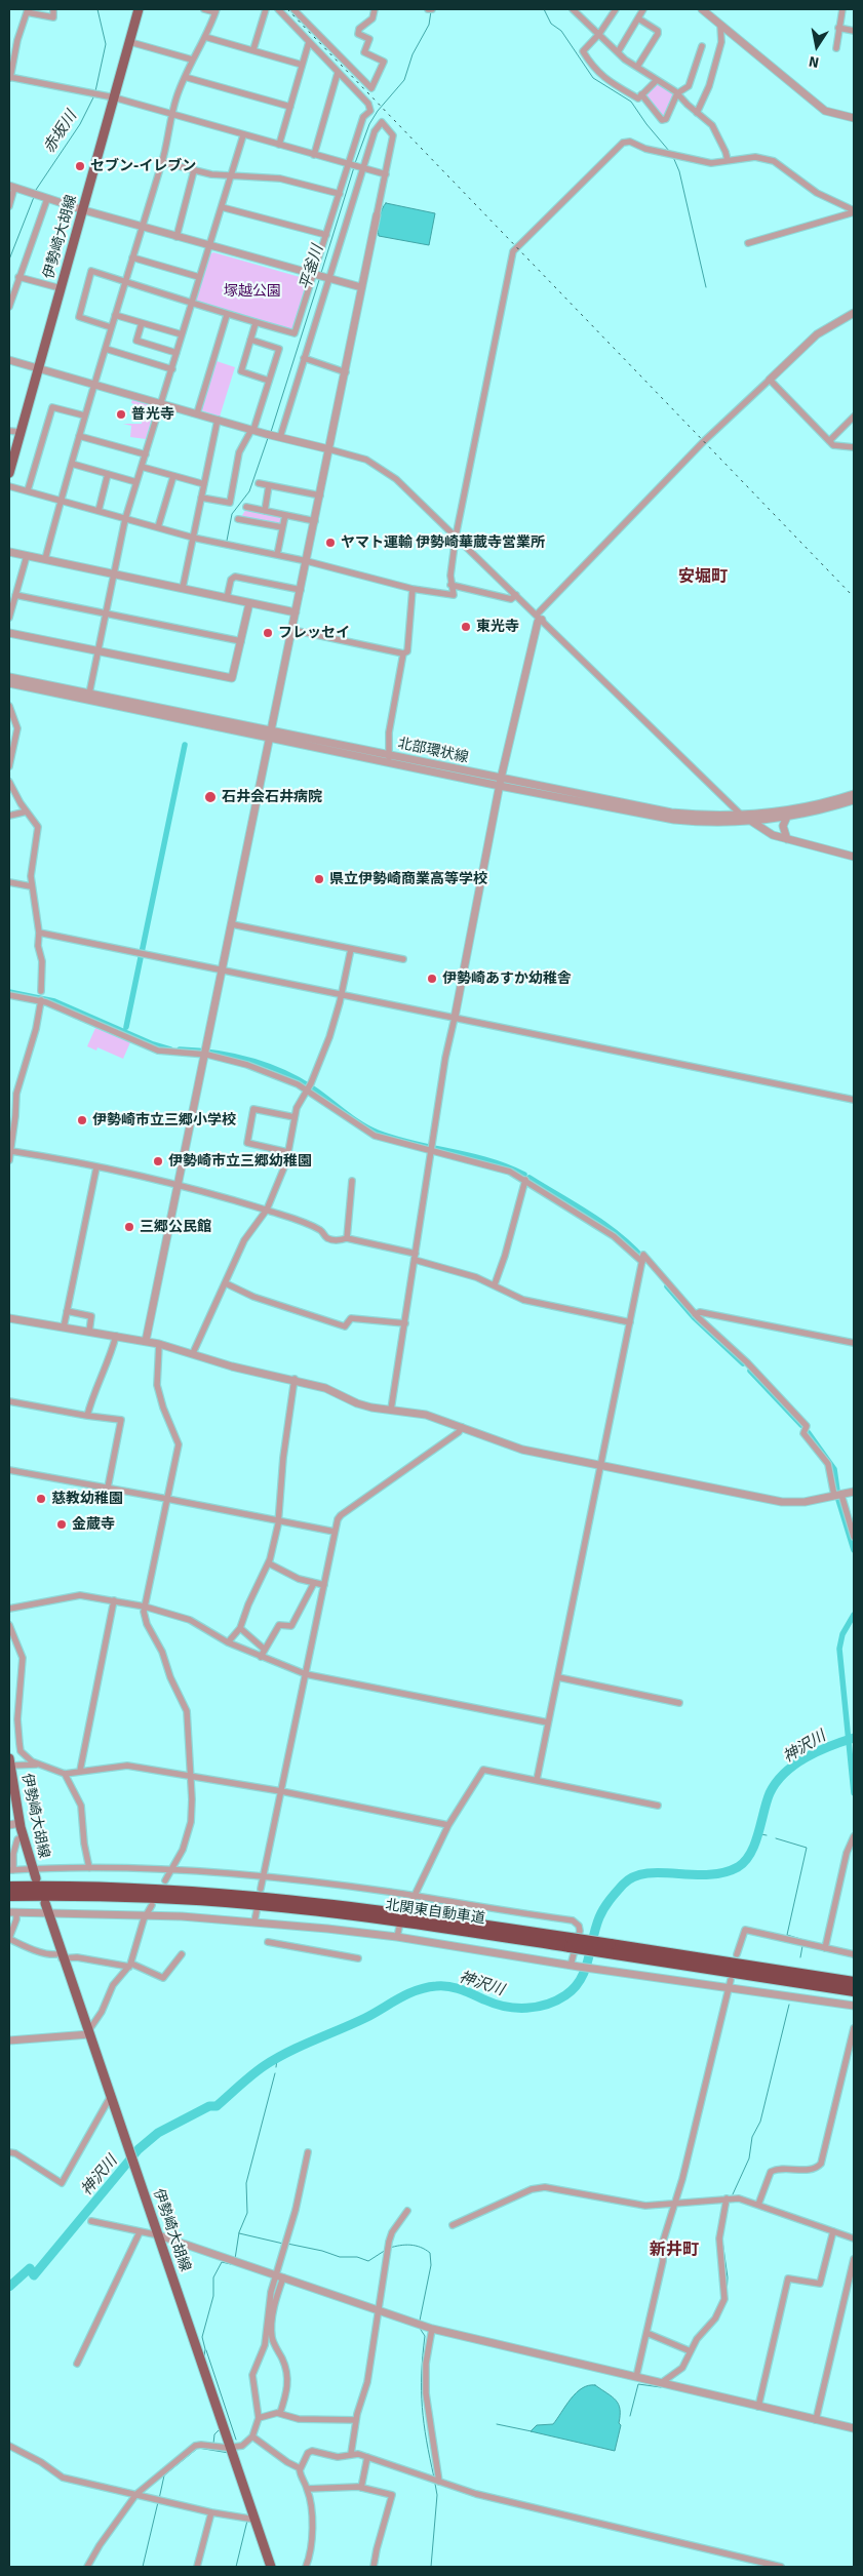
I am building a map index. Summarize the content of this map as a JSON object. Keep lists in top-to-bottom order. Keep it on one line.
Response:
{"streets":{"highway":["北関東自動車道"],"main road":["伊勢崎大胡線"],"street":["北部環状線"]},"districts":["安堀町","新井町"],"water":["赤坂川","平釜川","神沢川"],"parks":["塚越公園"],"places":["セブン-イレブン","普光寺","ヤマト運輸 伊勢崎華蔵寺営業所","東光寺","フレッセイ","石井会石井病院","県立伊勢崎商業高等学校","伊勢崎あすか幼稚舎","伊勢崎市立三郷小学校","伊勢崎市立三郷幼稚園","三郷公民館","慈教幼稚園","金蔵寺"],"north":"bottom"}
